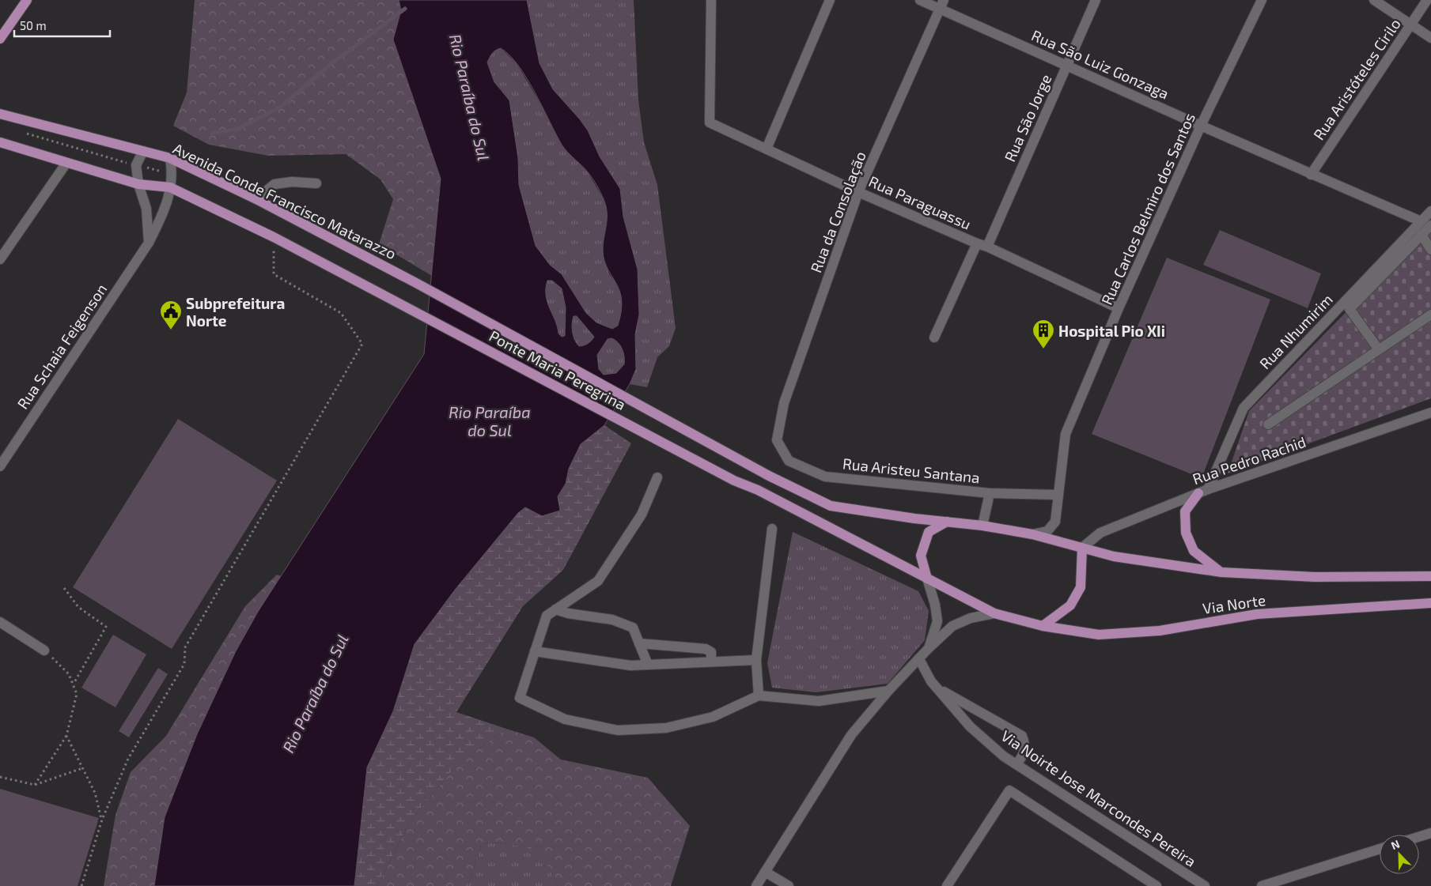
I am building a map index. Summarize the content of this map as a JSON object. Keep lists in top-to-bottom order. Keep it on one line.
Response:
{"streets":{"main road":["Avenida Conde Francisco Matarazzo","Ponte Maria Peregrina","Via Norte"],"street":["Rua São Luiz Gonzaga","Rua Aristóteles Cirilo","Rua São Jorge","Rua Paraguassu","Rua Carlos Belmiro dos Santos","Rua da Consolação","Rua Nhumirim","Rua Schaia Feigenson","Rua Pedro Rachid","Rua Aristeu Santana","Via Noirte Jose Marcondes Pereira"]},"crossings":[["Rua São Luiz Gonzaga","Rua Aristóteles Cirilo"],["Rua São Luiz Gonzaga","Rua São Jorge"],["Rua São Luiz Gonzaga","Rua Carlos Belmiro dos Santos"],["Rua São Luiz Gonzaga","Rua da Consolação"],["Rua São Luiz Gonzaga","Rua Nhumirim"],["Rua São Jorge","Rua Paraguassu"],["Avenida Conde Francisco Matarazzo","Rua Schaia Feigenson"],["Avenida Conde Francisco Matarazzo","Ponte Maria Peregrina"],["Rua Paraguassu","Rua Carlos Belmiro dos Santos"],["Rua Paraguassu","Rua da Consolação"],["Rua Carlos Belmiro dos Santos","Rua Aristeu Santana"],["Rua Carlos Belmiro dos Santos","Via Norte"],["Rua da Consolação","Rua Aristeu Santana"],["Rua Nhumirim","Rua Pedro Rachid"],["Ponte Maria Peregrina","Via Norte"],["Rua Pedro Rachid","Via Norte"]],"water":["Rio Paraíba do Sul"],"places":{"public building":["Subprefeitura Norte"],"building":["Hospital Pio XIi"]},"scale_bar":"50 m","north":"top left"}
